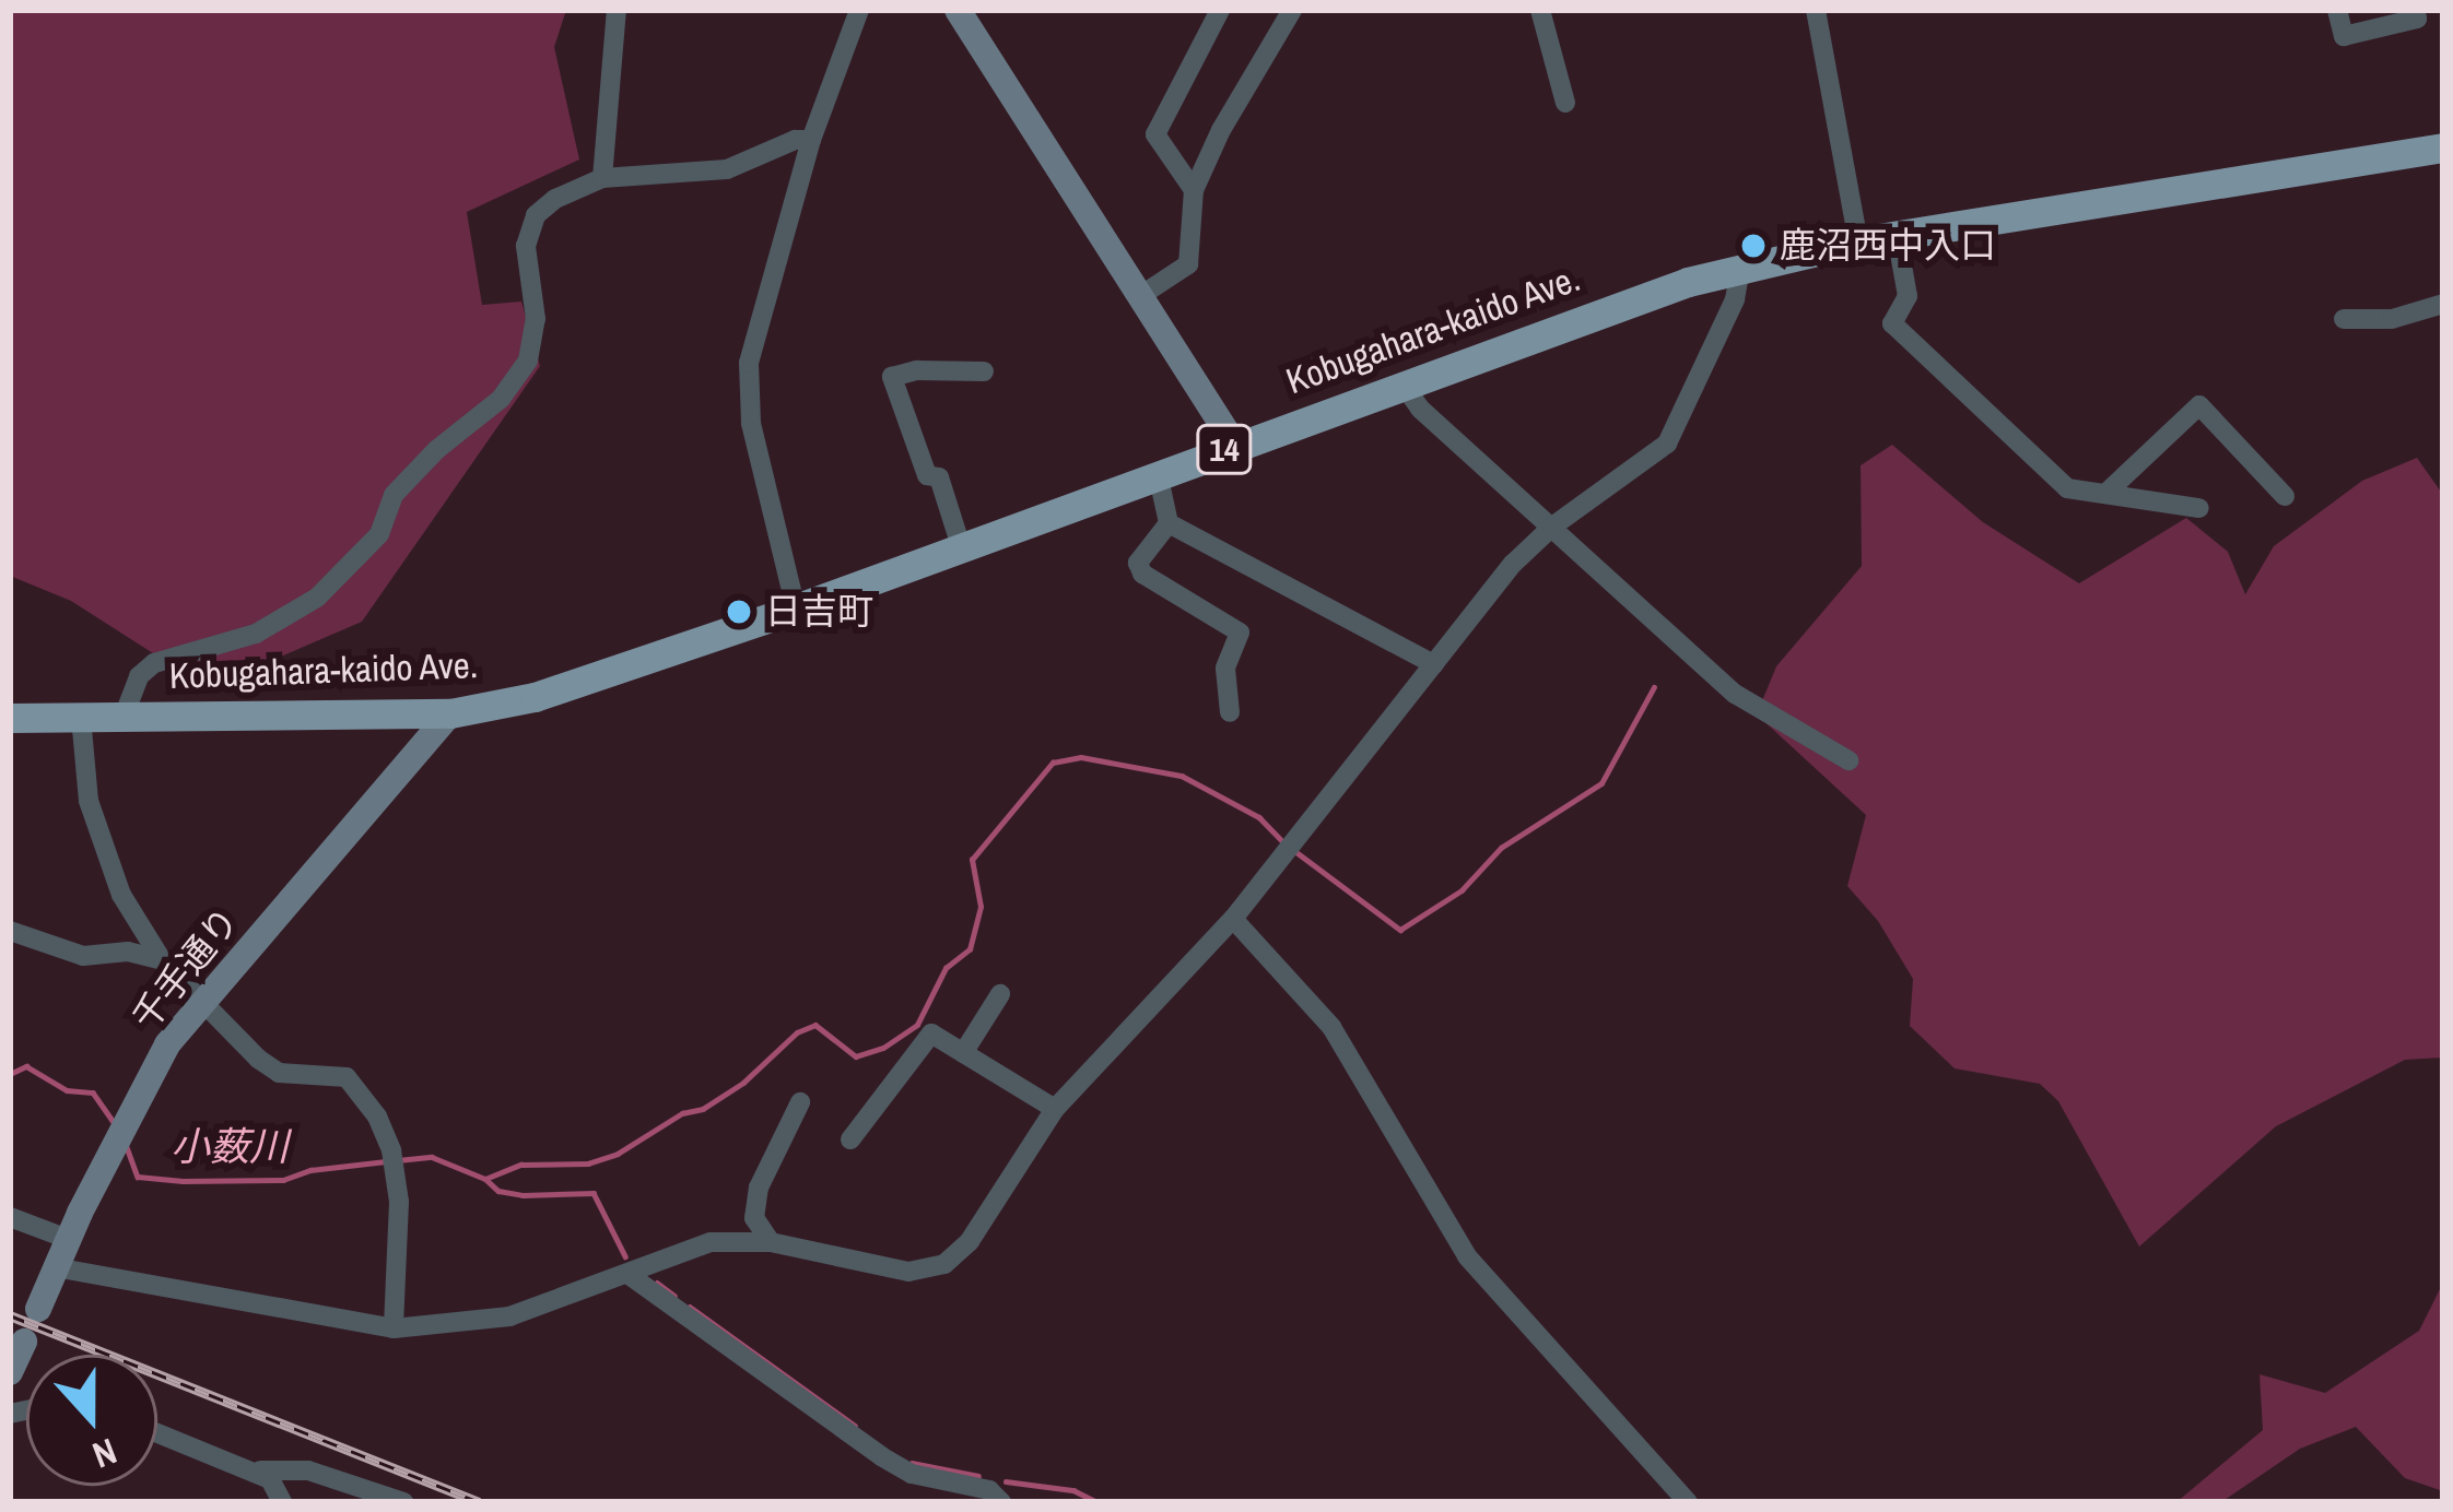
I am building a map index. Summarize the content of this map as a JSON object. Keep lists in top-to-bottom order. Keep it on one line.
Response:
{"streets":{"main road":["Kobugahara-kaido Ave.","14"],"street":["千手通り"]},"crossings":[["Kobugahara-kaido Ave.","千手通り"]],"water":["小薮川"],"places":["鹿沼西中入口","日吉町"],"north":"bottom"}
